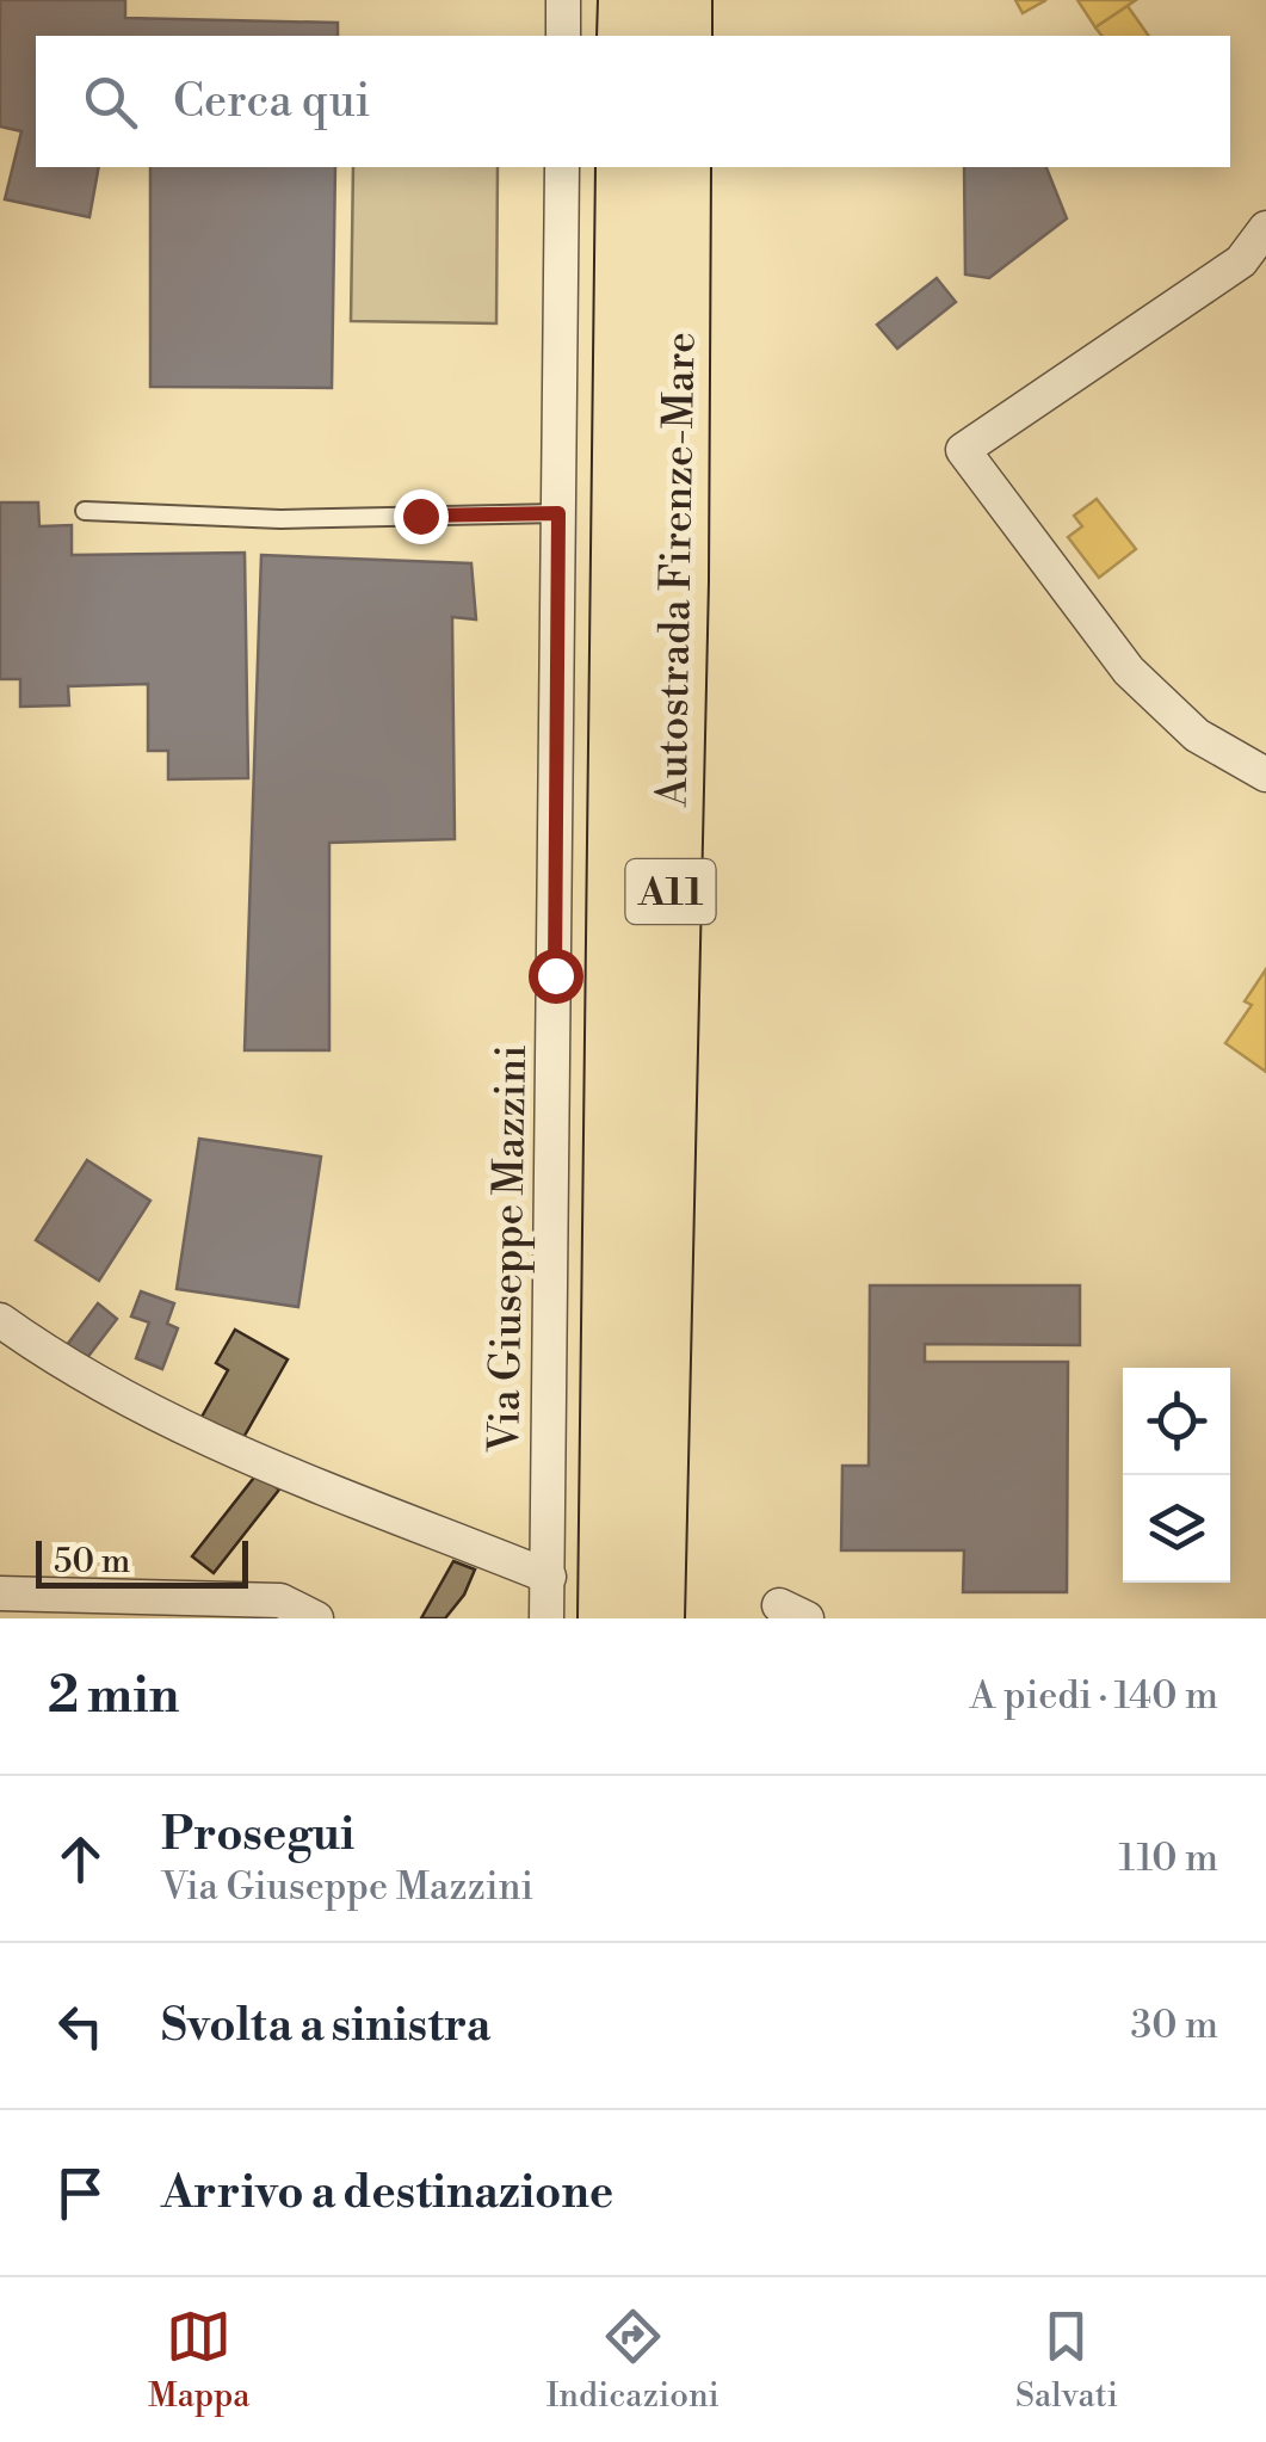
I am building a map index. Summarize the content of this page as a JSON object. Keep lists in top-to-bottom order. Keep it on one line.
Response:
{"streets":{"highway":["Autostrada Firenze-Mare","A11"],"street":["Via Giuseppe Mazzini"]},"scale_bar":"50 m","page":{"search":"Cerca qui","scale":"50 m","heading":["2 min","A piedi · 140 m"],"list":[["Prosegui","Via Giuseppe Mazzini","110 m"],["Svolta a sinistra","30 m"],"Arrivo a destinazione"],"nav":["Mappa","Indicazioni","Salvati"]}}
